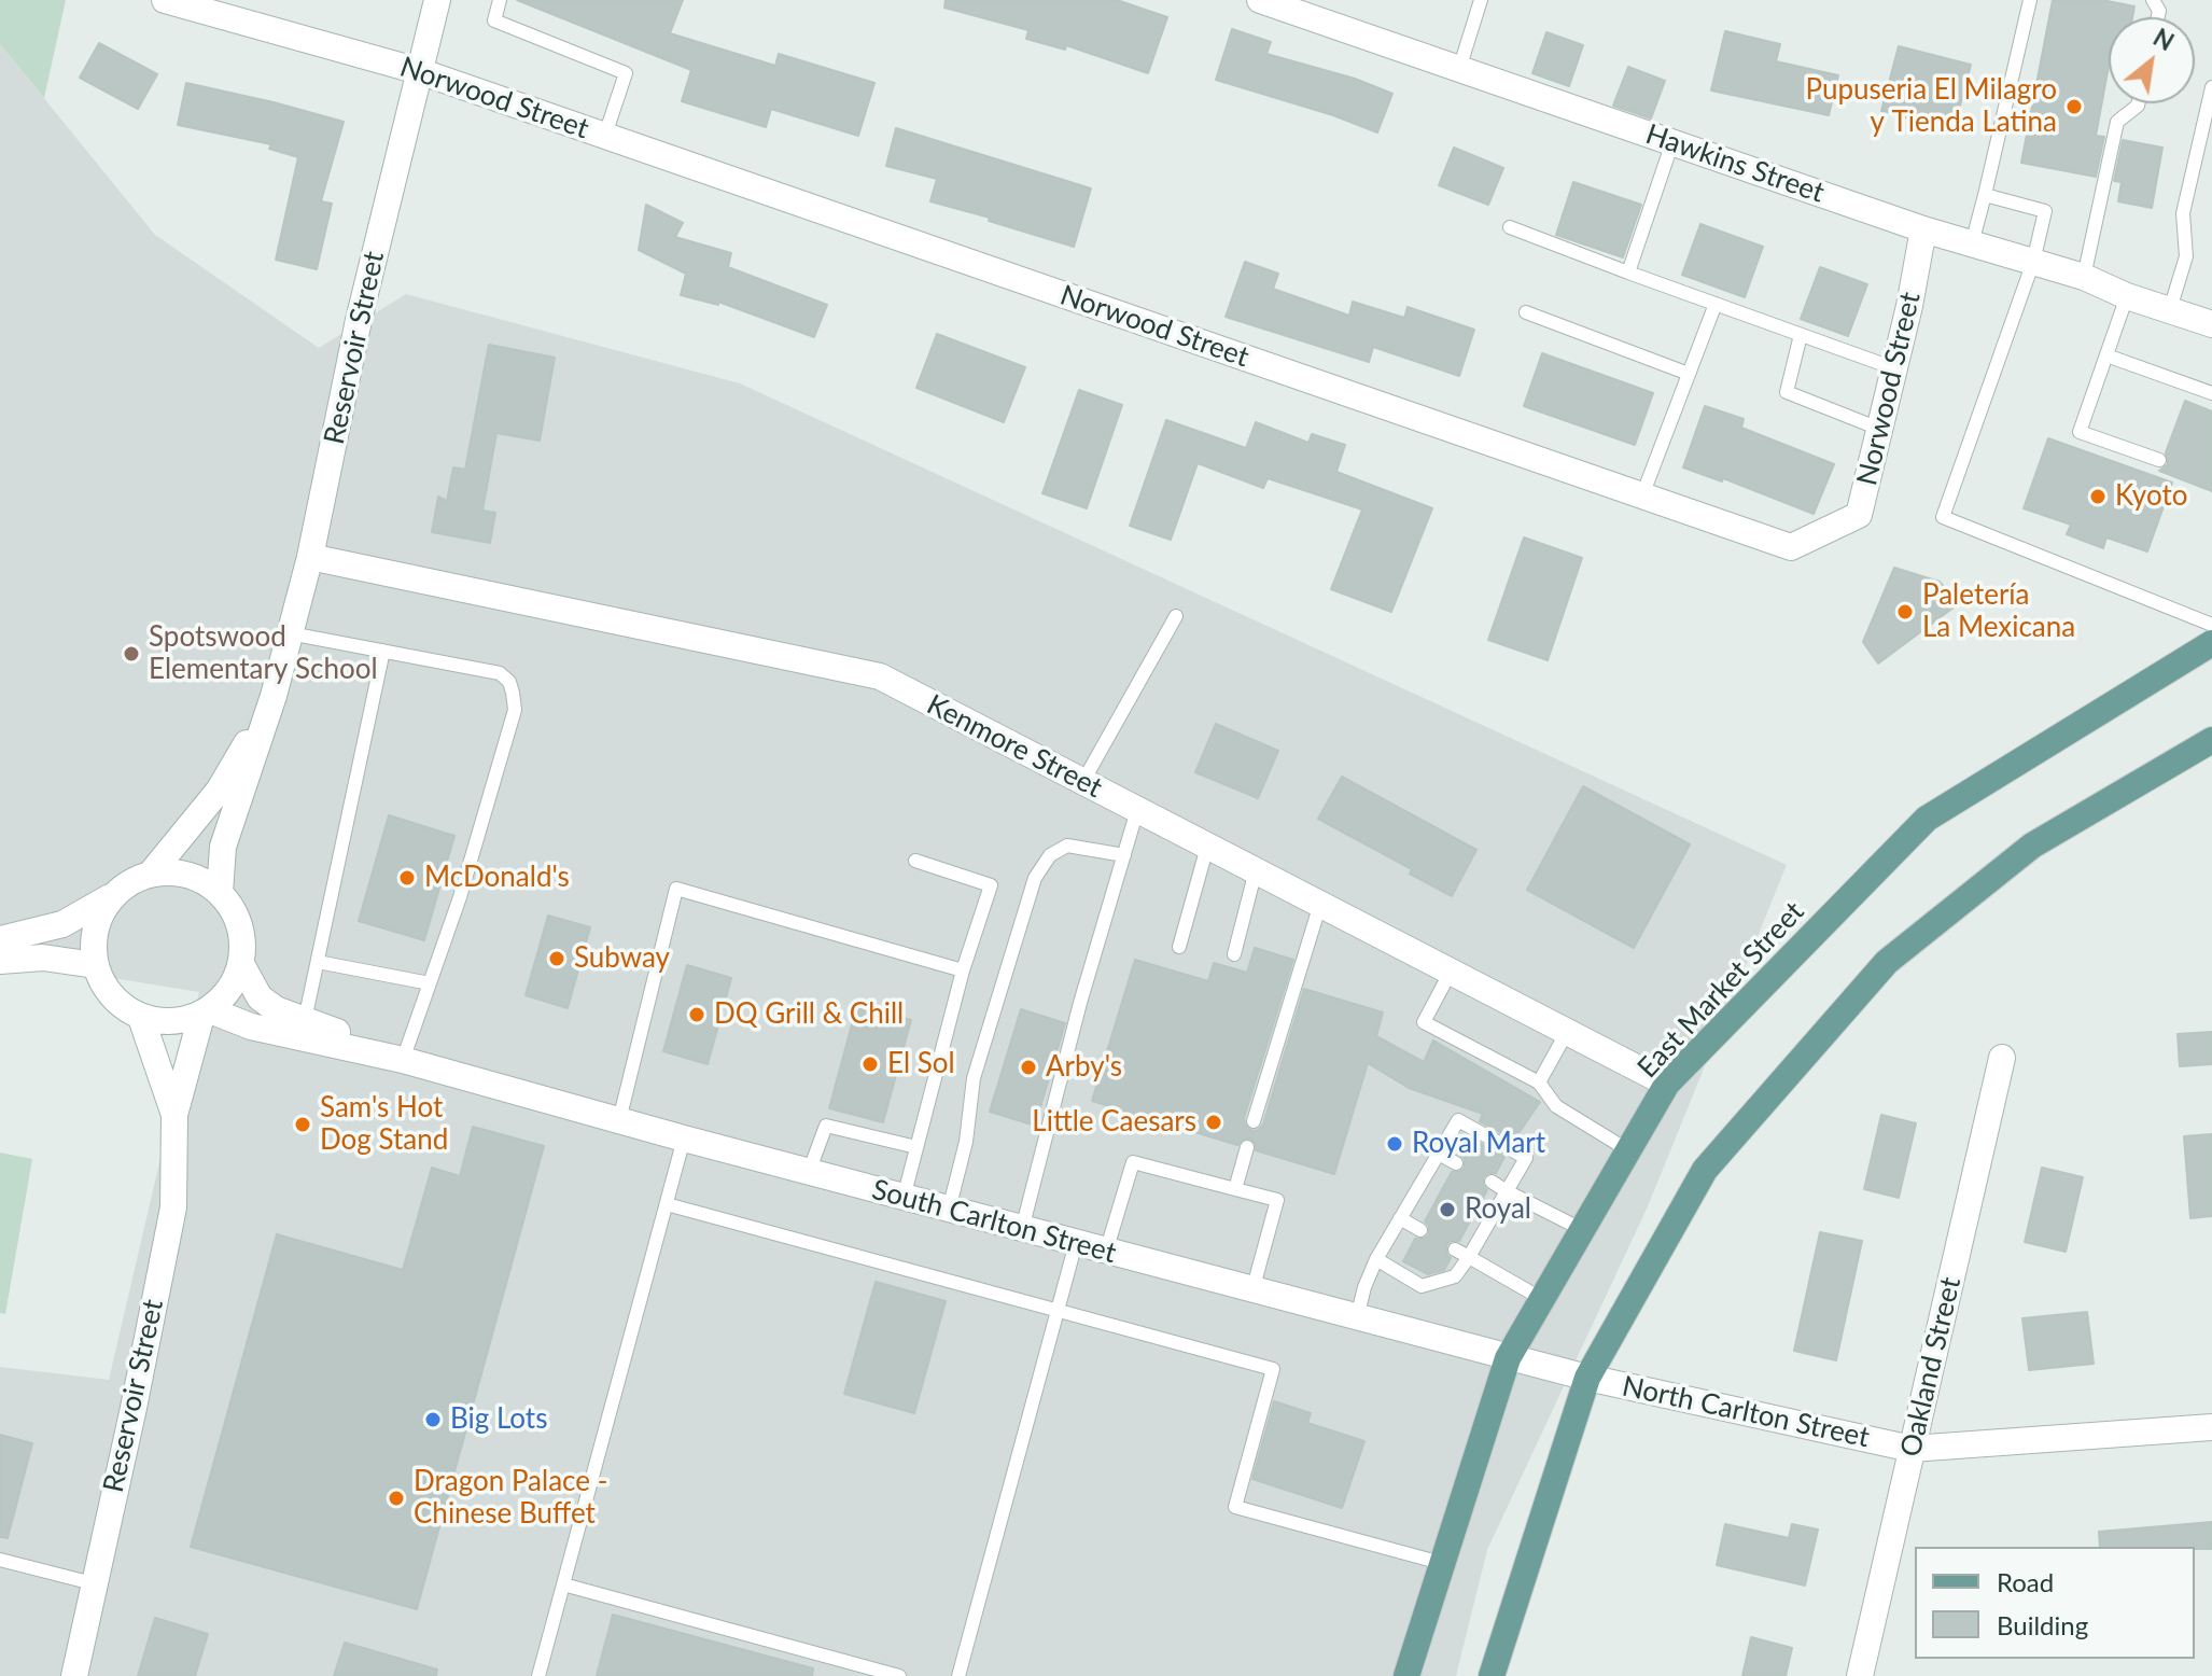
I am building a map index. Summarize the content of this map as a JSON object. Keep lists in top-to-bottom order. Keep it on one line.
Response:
{"streets":{"main road":["East Market Street"],"street":["Norwood Street","Hawkins Street","Reservoir Street","Kenmore Street","South Carlton Street","Oakland Street","North Carlton Street"]},"crossings":[["Norwood Street","Hawkins Street"],["Norwood Street","Reservoir Street"],["Reservoir Street","Kenmore Street"],["Reservoir Street","South Carlton Street"],["Kenmore Street","East Market Street"],["East Market Street","South Carlton Street"],["South Carlton Street","North Carlton Street"],["Oakland Street","North Carlton Street"]],"places":["Pupuseria El Milagro y Tienda Latina","Kyoto","Paletería La Mexicana","Spotswood Elementary School","McDonald's","Subway","DQ Grill & Chill","El Sol","Arby's","Little Caesars","Sam's Hot Dog Stand","Royal Mart","Royal","Big Lots","Dragon Palace - Chinese Buffet"],"legend":["Road","Building"],"north":"top right"}
